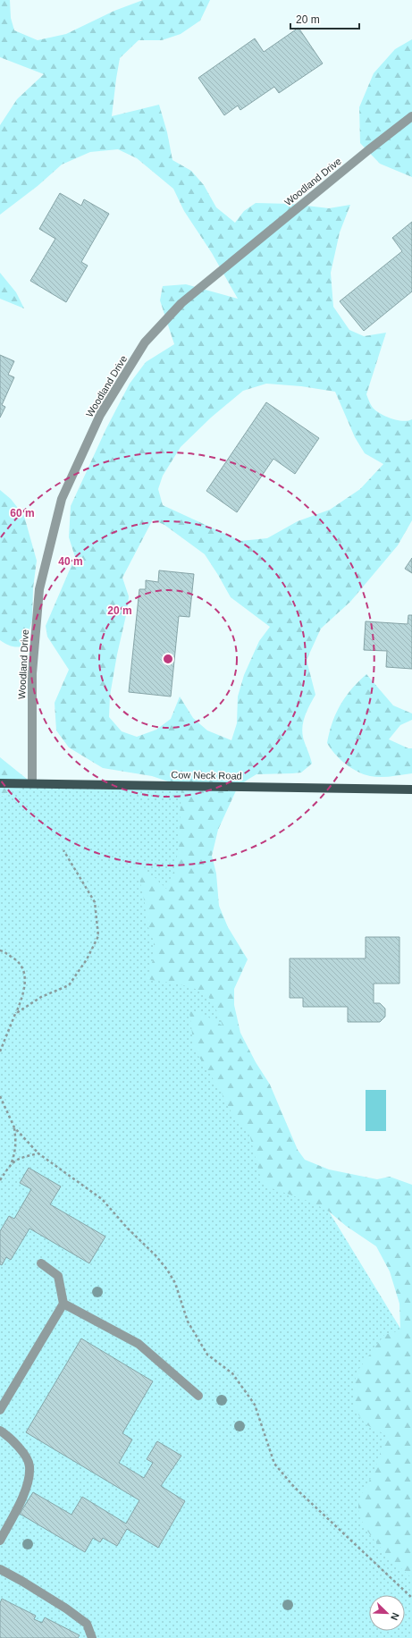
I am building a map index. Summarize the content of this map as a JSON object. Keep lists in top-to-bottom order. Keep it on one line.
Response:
{"streets":{"main road":["Cow Neck Road"],"street":["Woodland Drive"]},"crossings":[["Woodland Drive","Cow Neck Road"]],"scale_bar":"20 m","north":"bottom right","rings":["60 m","40 m","20 m"]}
